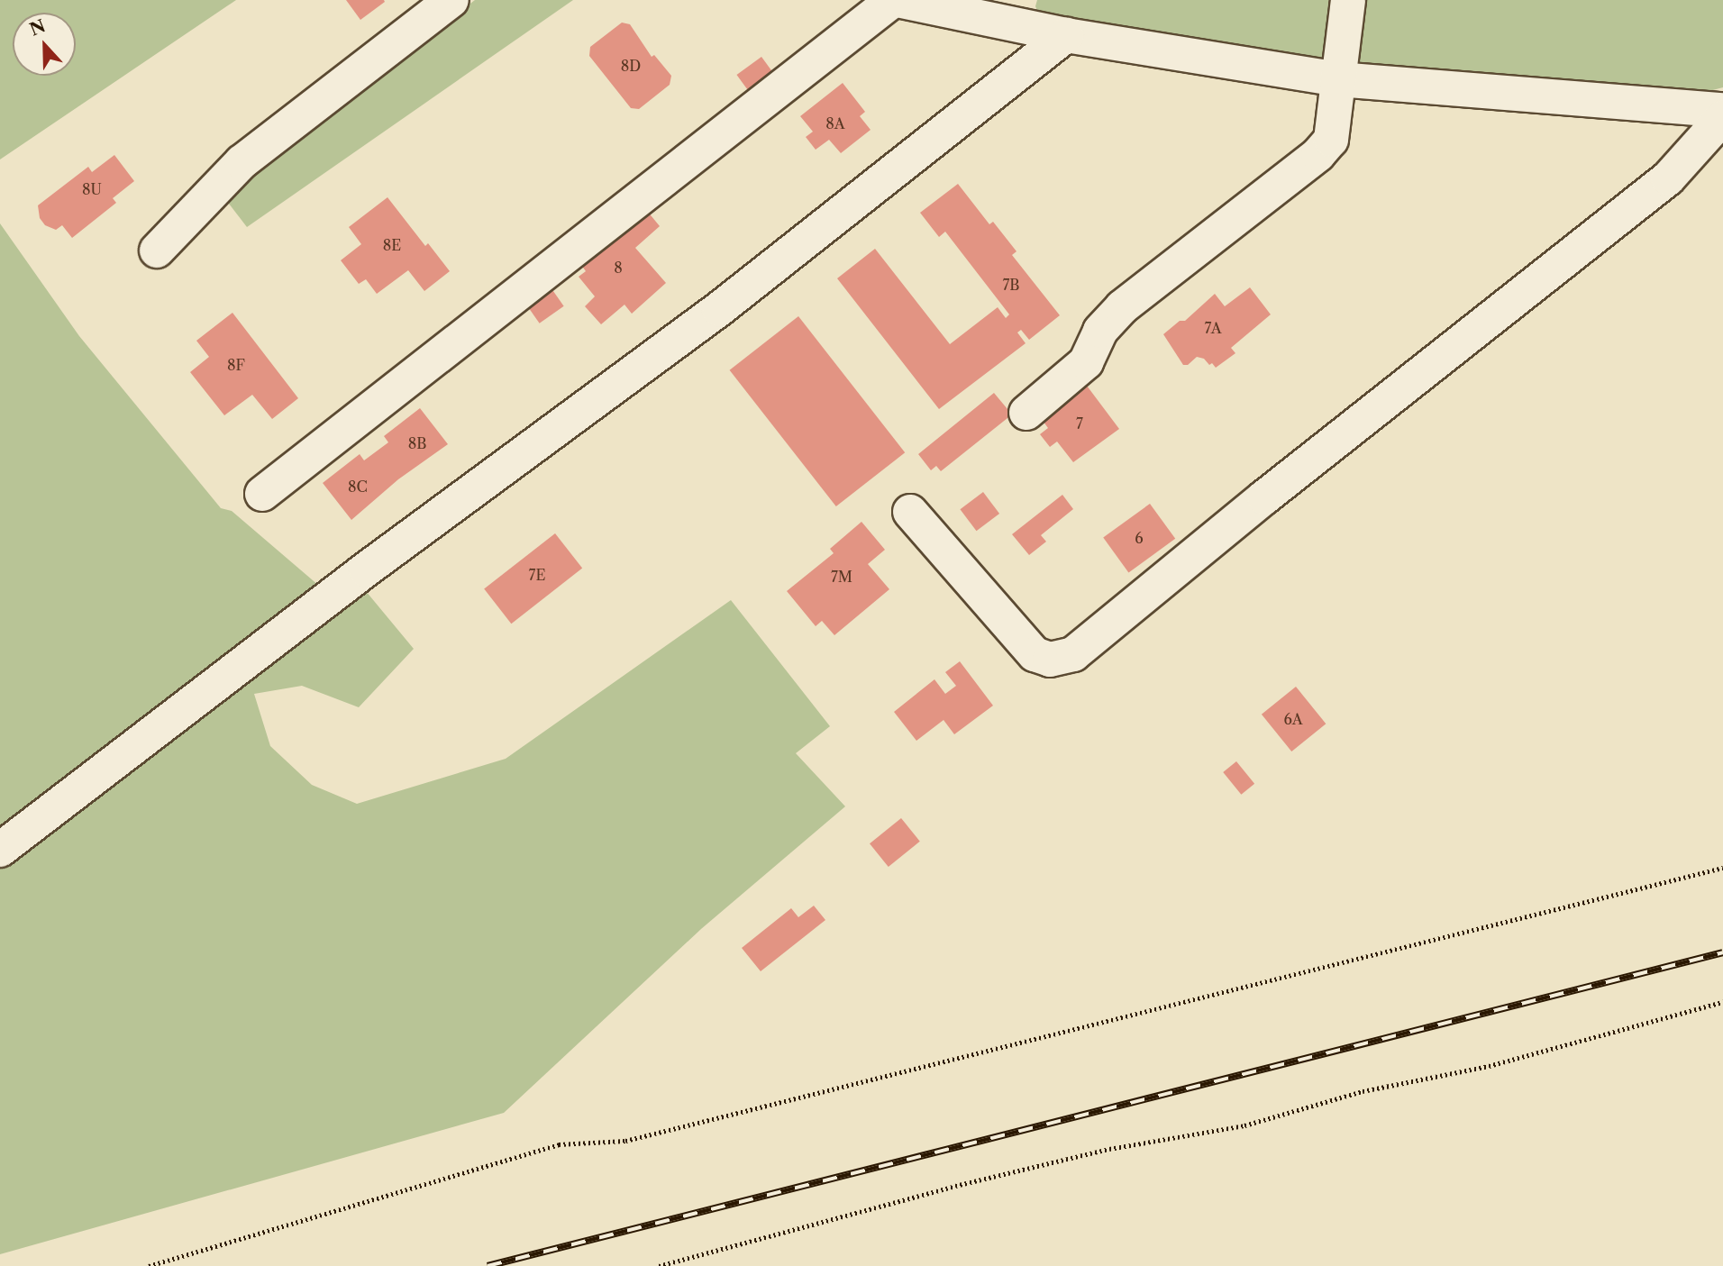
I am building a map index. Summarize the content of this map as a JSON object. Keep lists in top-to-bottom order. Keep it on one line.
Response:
{"house_numbers":["8D","8A","8U","8E","8","7B","7A","8F","7","8B","8C","6","7E","7M","6A"],"north":"top"}
